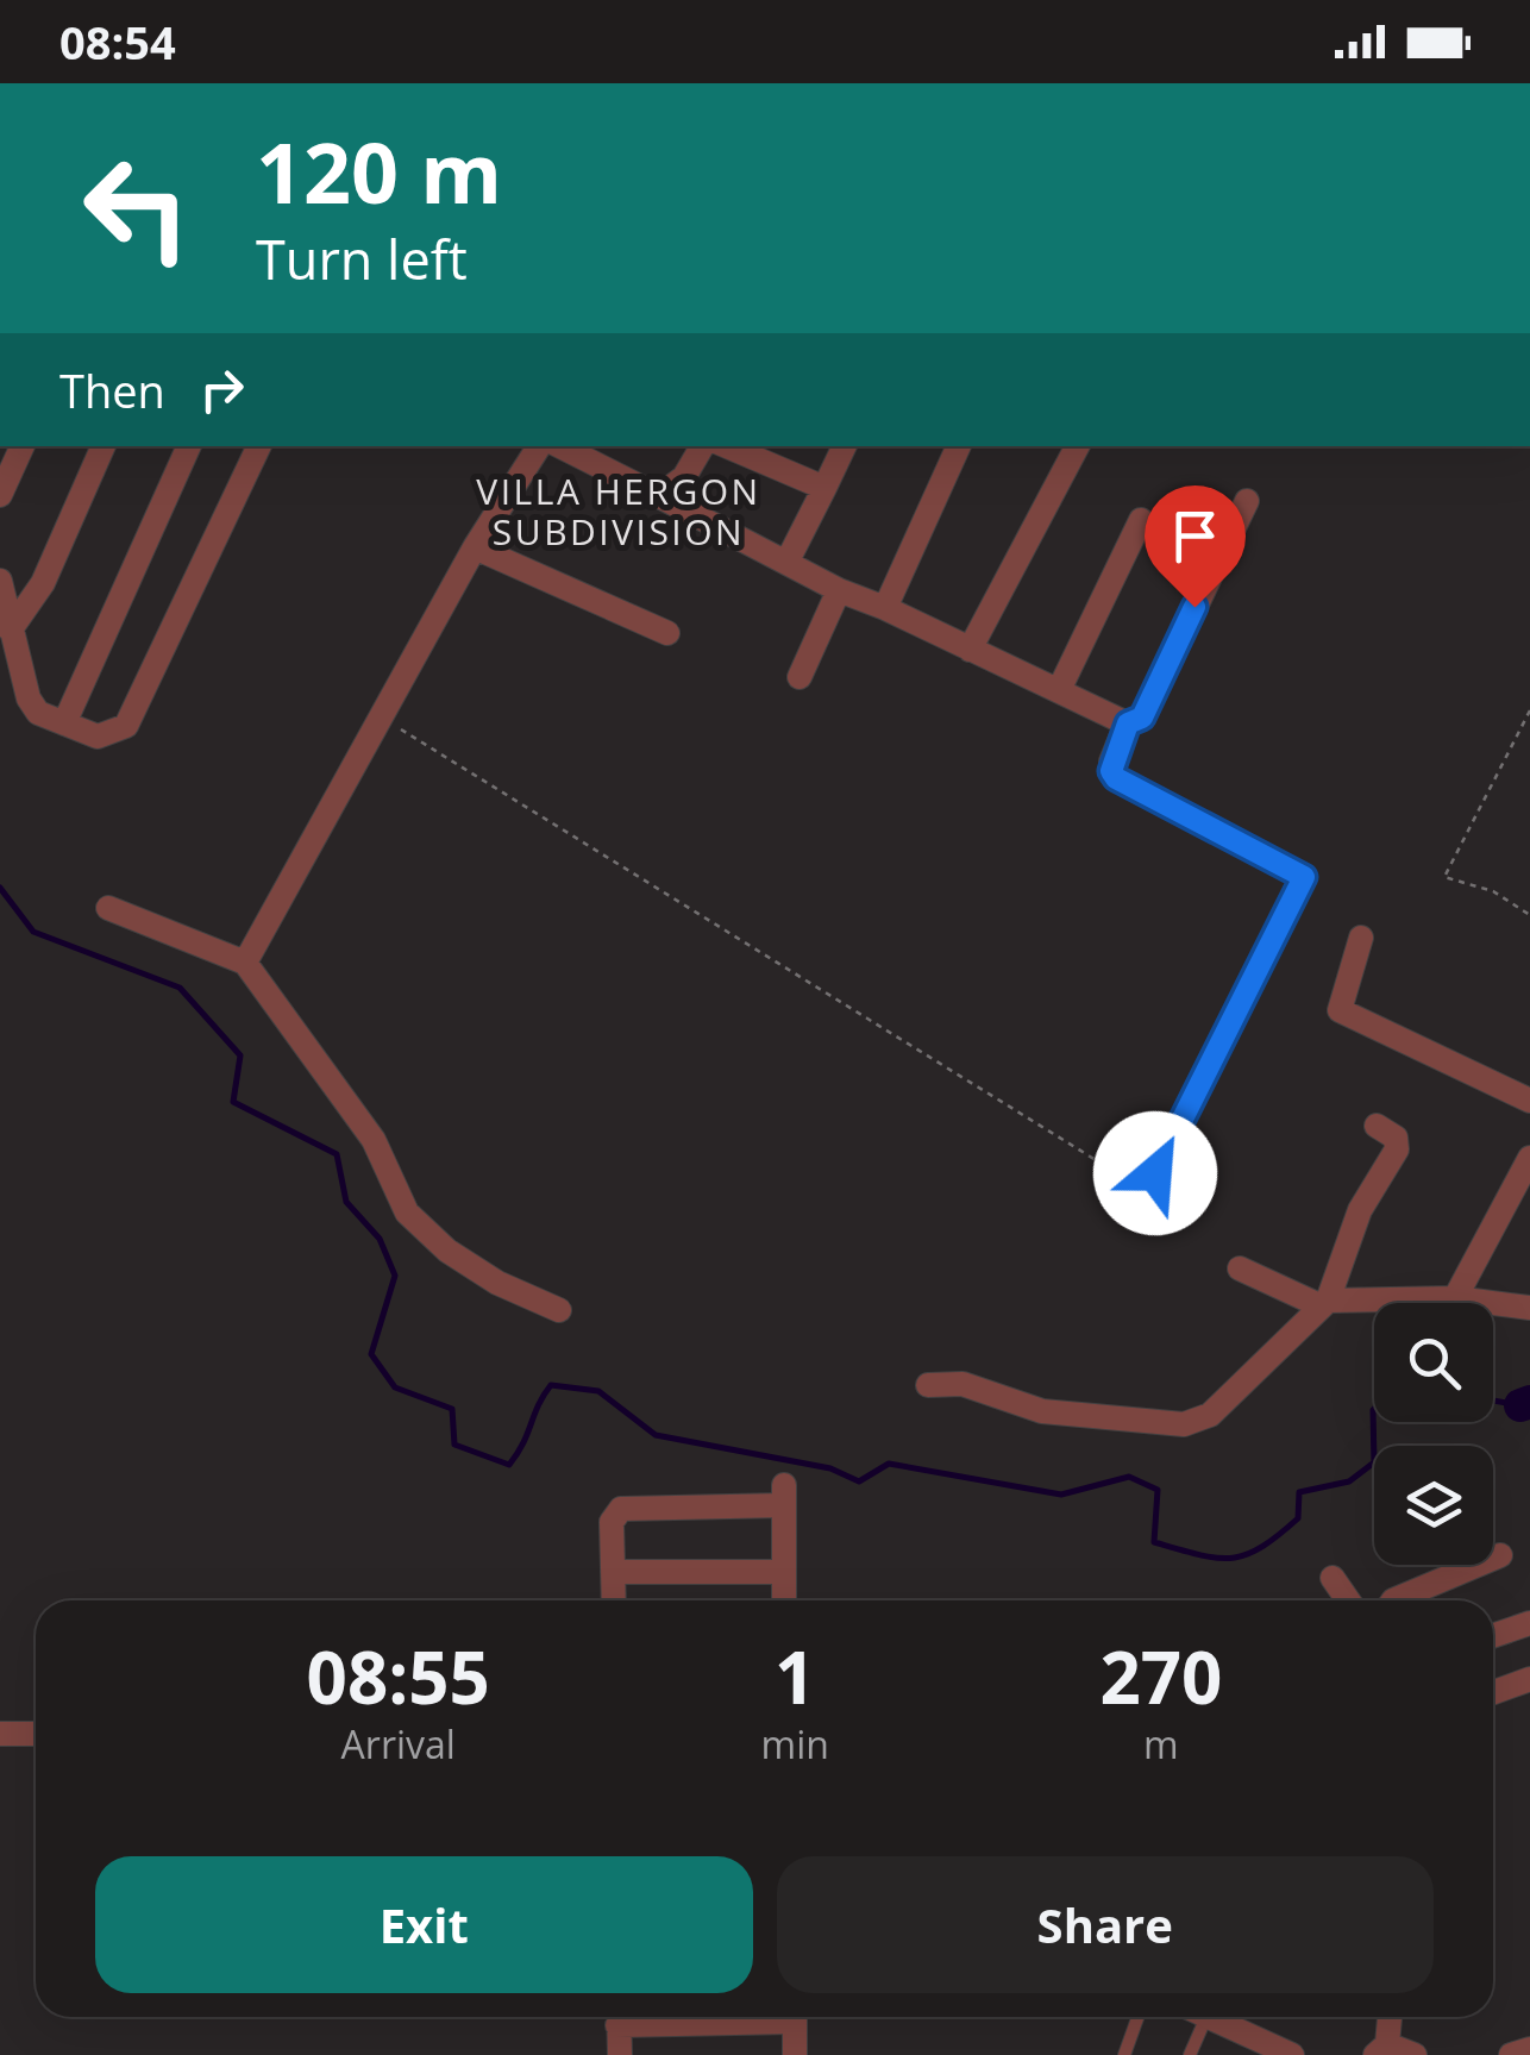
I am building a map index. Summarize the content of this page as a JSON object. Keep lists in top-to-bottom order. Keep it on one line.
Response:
{"districts":["VILLA HERGON SUBDIVISION"],"page":{"status":"08:54","turn":["120 m","Turn left"],"then":"Then","eta":["08:55","Arrival","1","min","270","m"],"buttons":["Exit","Share"]}}
